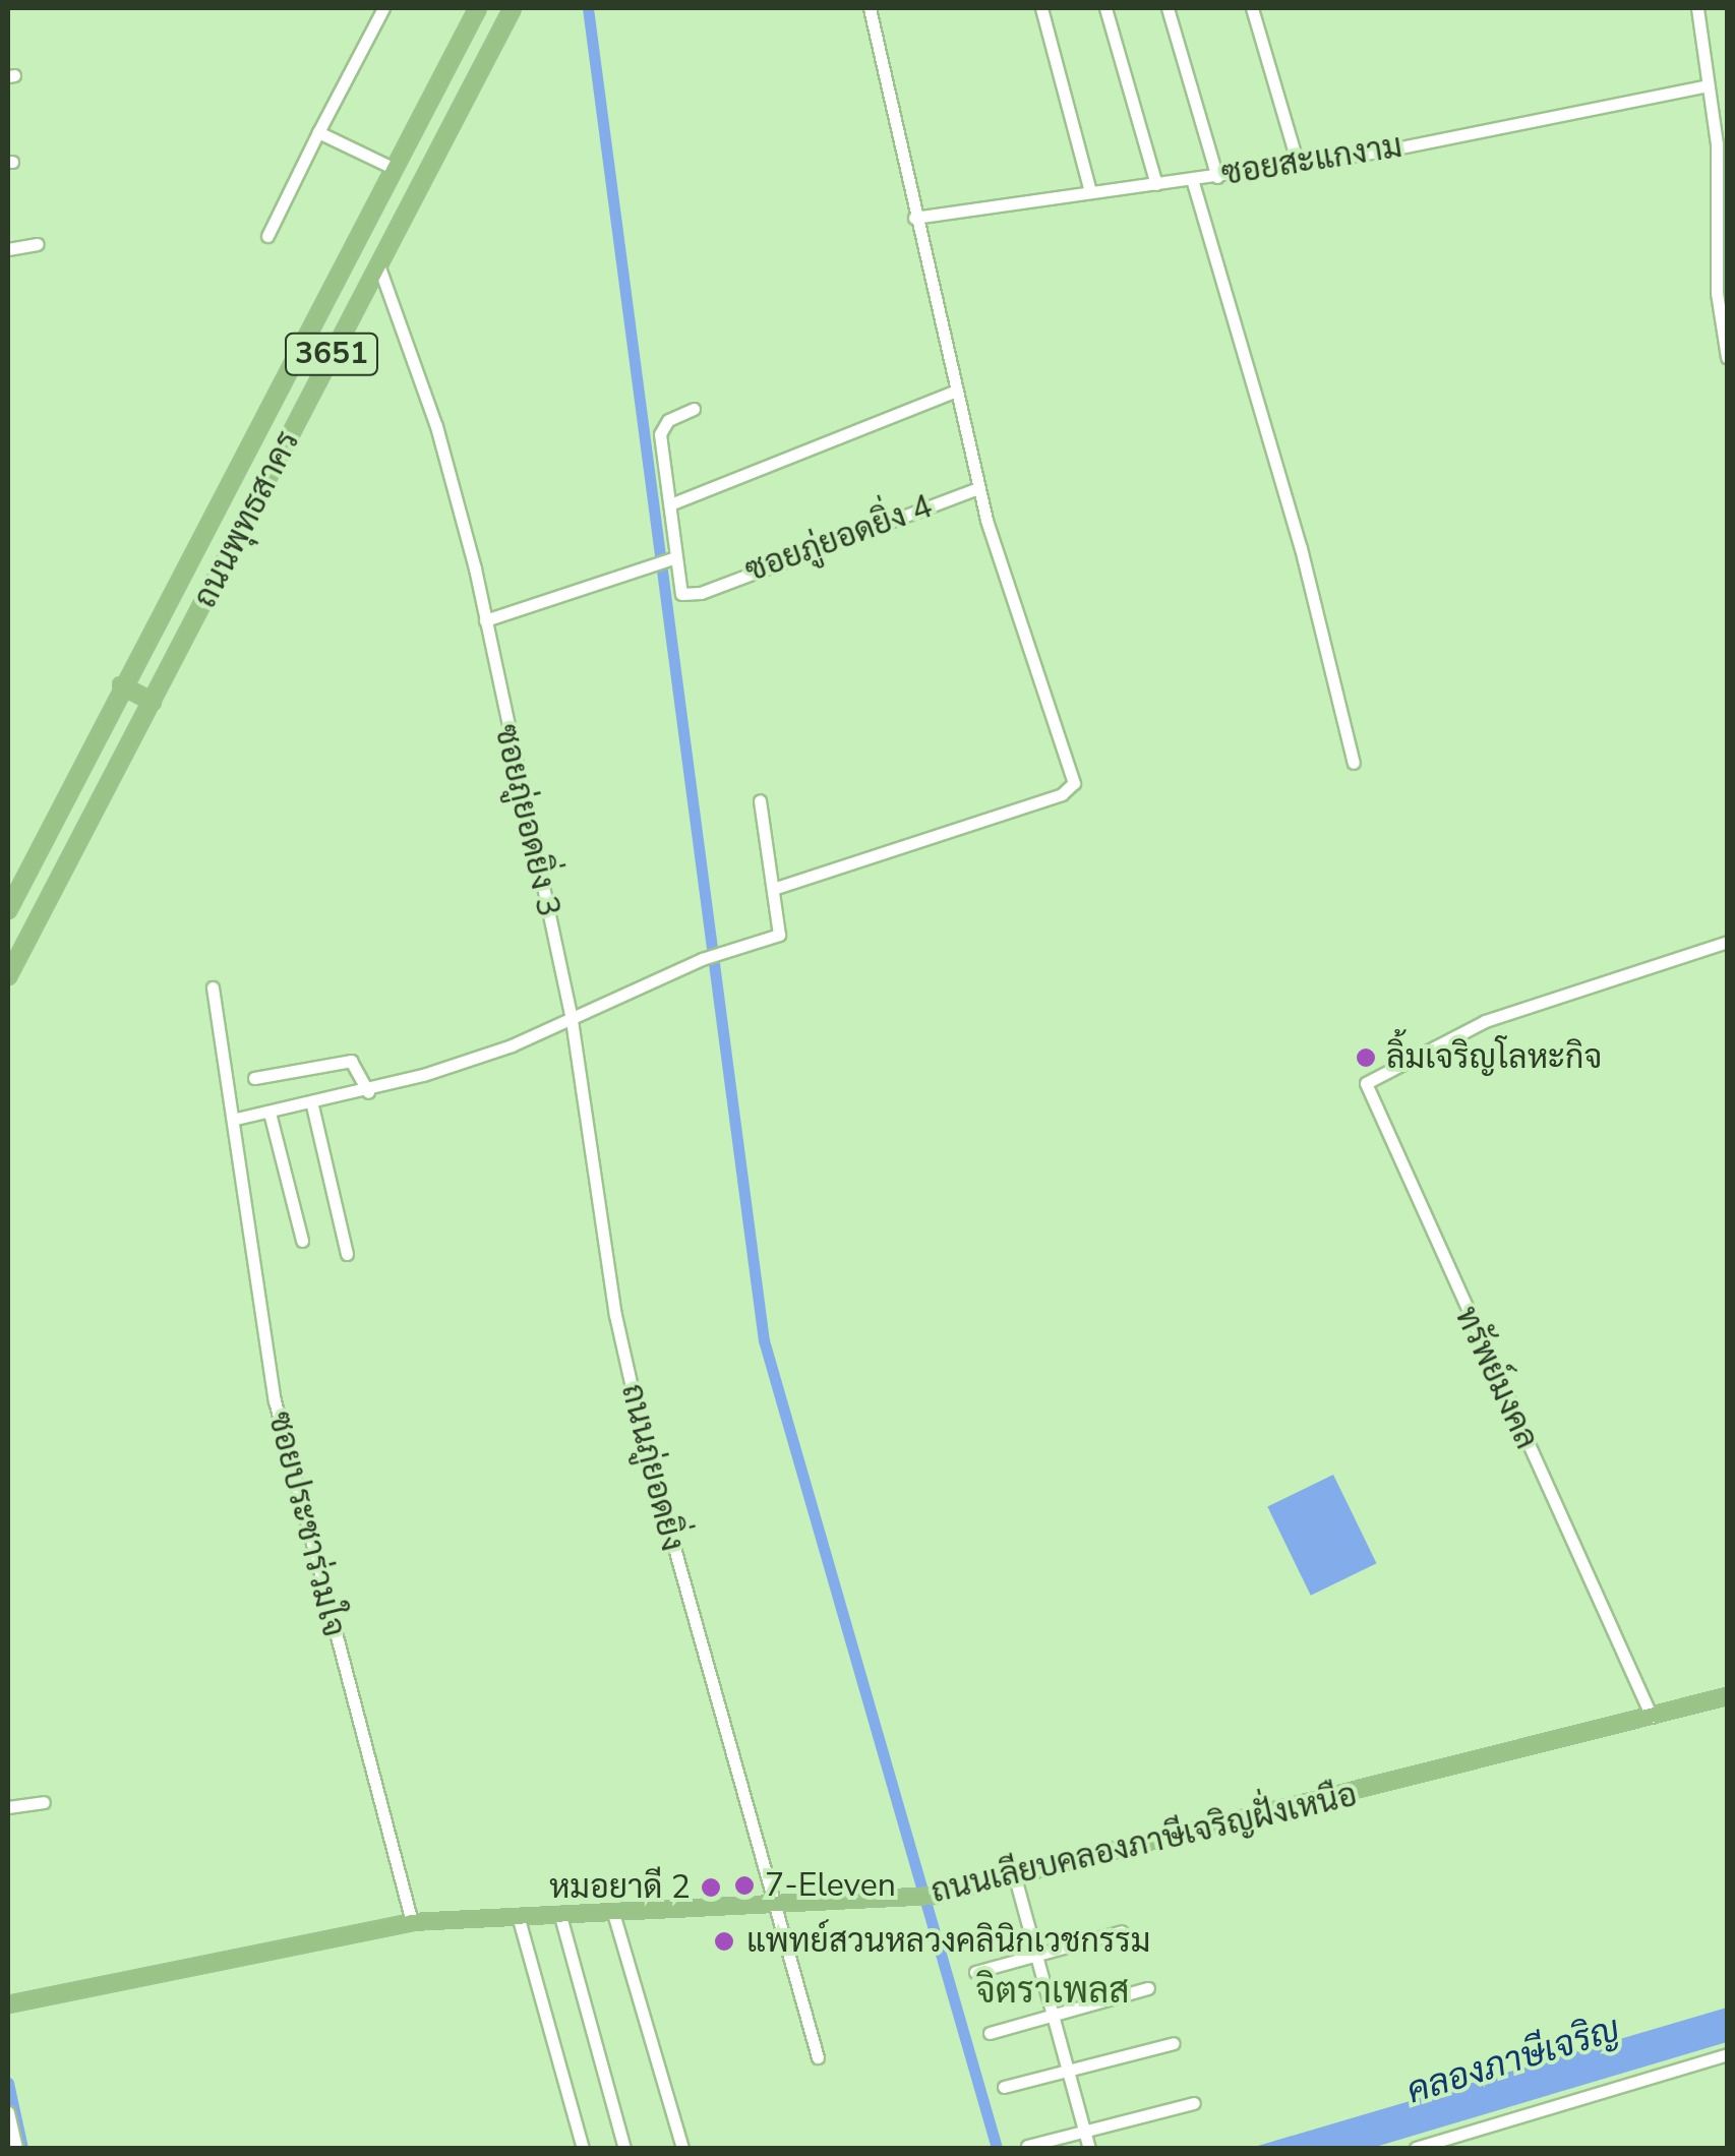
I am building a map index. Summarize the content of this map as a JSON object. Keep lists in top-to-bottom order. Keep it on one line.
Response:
{"streets":{"main road":["3651","ถนนพุทธสาคร","ถนนเลียบคลองภาษีเจริญฝั่งเหนือ"],"street":["ซอยสะแกงาม","ซอยภู่ยอดยิ่ง 4","ซอยภู่ยอดยิ่ง 3","ทรัพย์มงคล","ถนนภู่ยอดยิ่ง","ซอยประชาร่วมใจ"]},"crossings":[["ถนนพุทธสาคร","ซอยภู่ยอดยิ่ง 3"],["ซอยภู่ยอดยิ่ง 3","ถนนภู่ยอดยิ่ง"],["ทรัพย์มงคล","ถนนเลียบคลองภาษีเจริญฝั่งเหนือ"],["ถนนภู่ยอดยิ่ง","ถนนเลียบคลองภาษีเจริญฝั่งเหนือ"],["ซอยประชาร่วมใจ","ถนนเลียบคลองภาษีเจริญฝั่งเหนือ"]],"districts":["จิตราเพลส"],"water":["คลองภาษีเจริญ"],"places":["ลิ้มเจริญโลหะกิจ","7-Eleven","หมอยาดี 2","แพทย์สวนหลวงคลินิกเวชกรรม"]}
